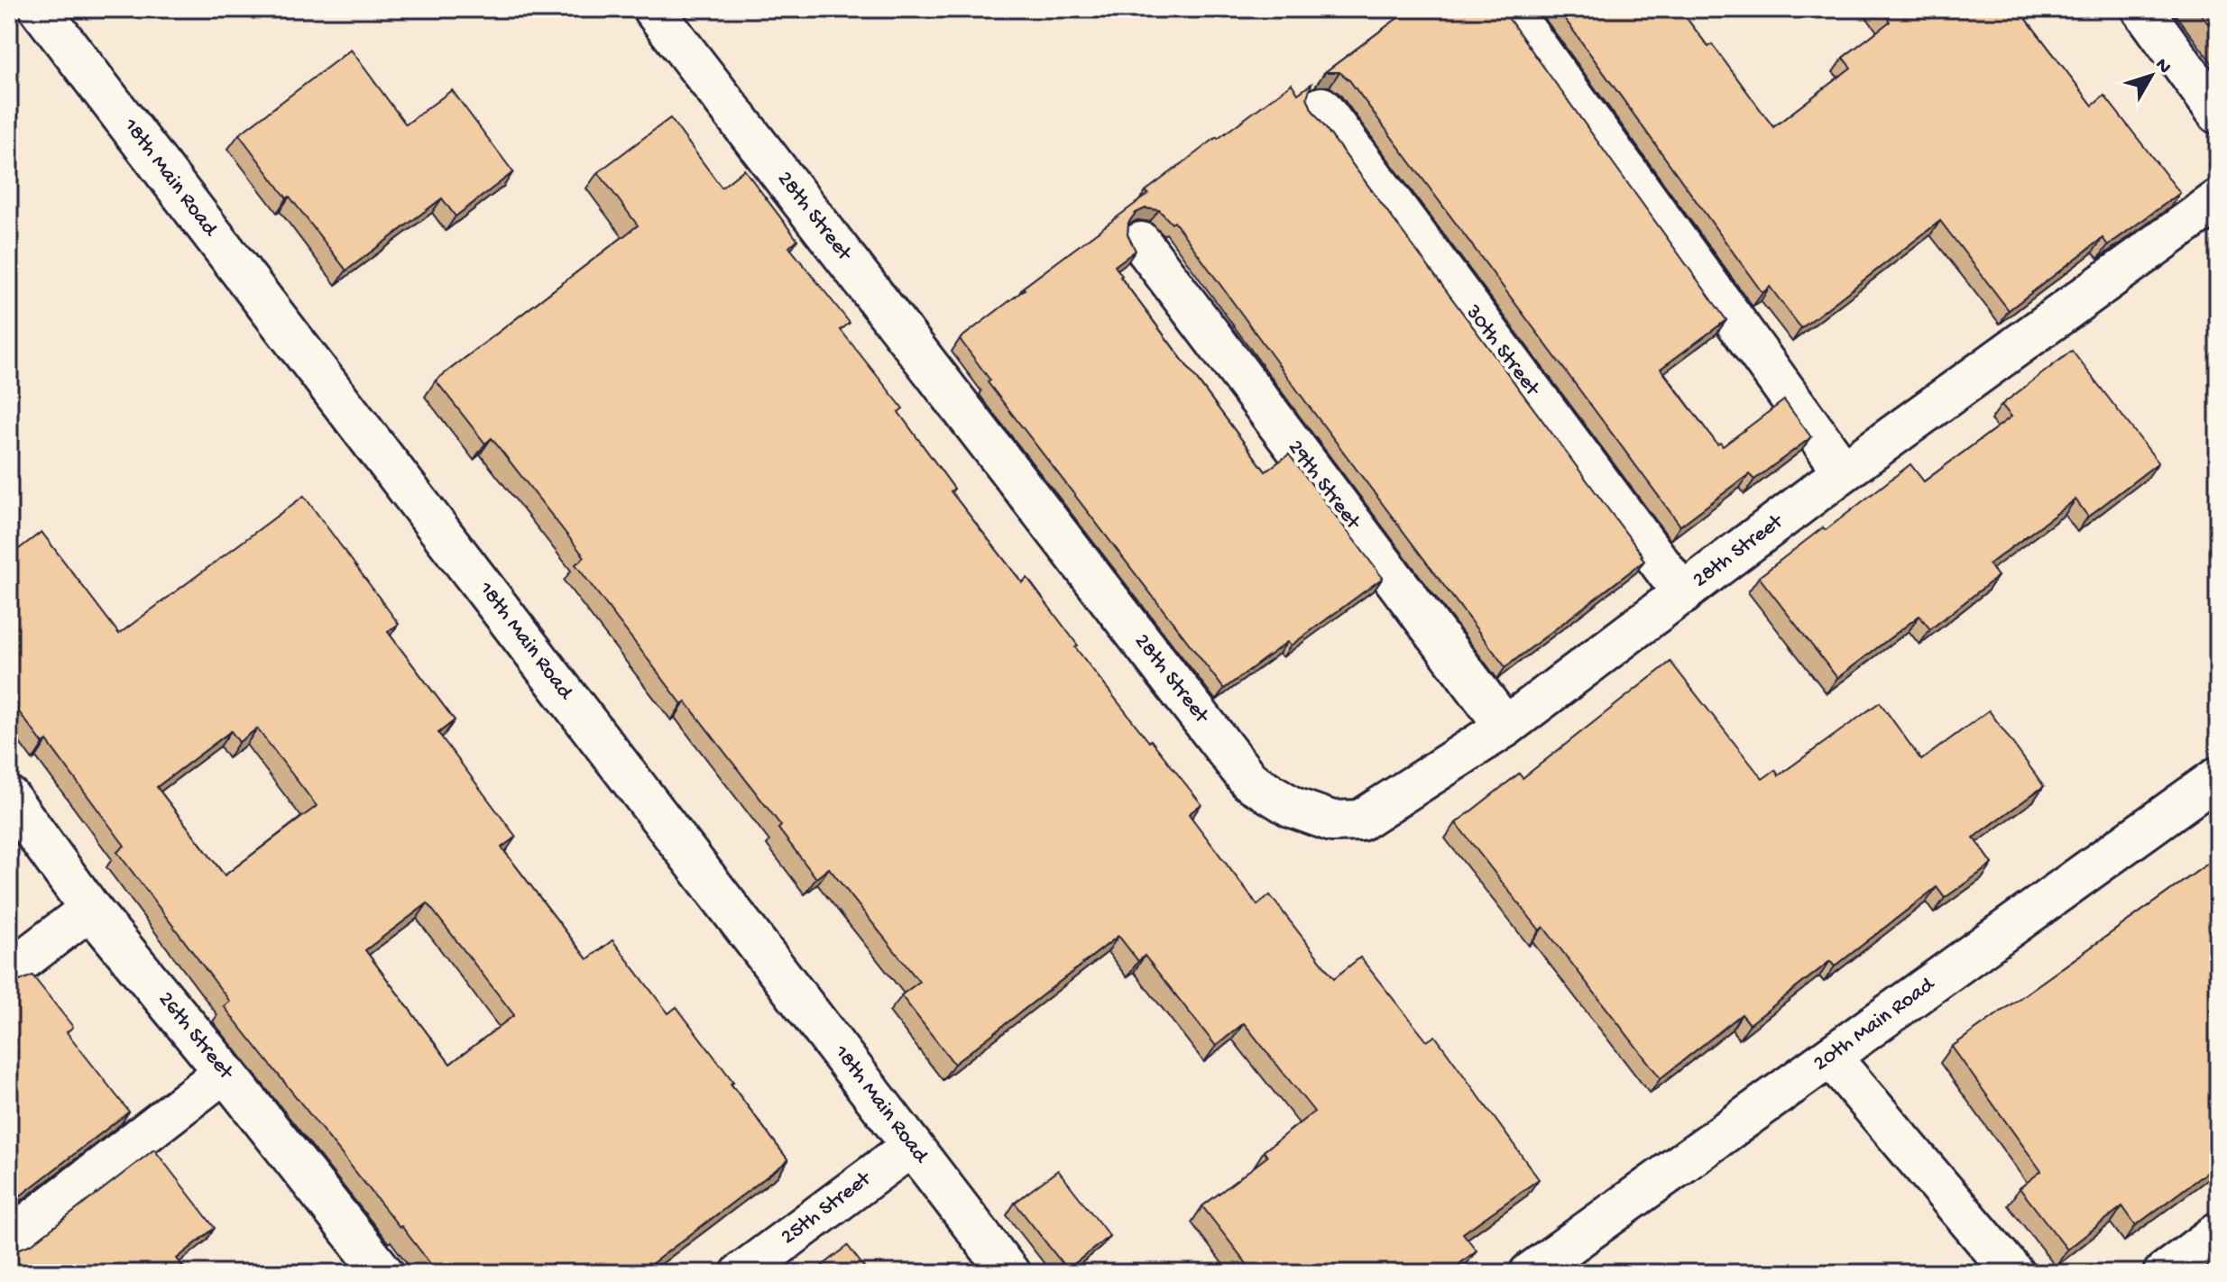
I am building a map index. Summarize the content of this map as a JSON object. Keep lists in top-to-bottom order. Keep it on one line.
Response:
{"streets":{"street":["18th Main Road","28th Street","30th Street","29th Street","20th Main Road","26th Street","25th Street"]},"crossings":[["18th Main Road","25th Street"],["28th Street","30th Street"],["28th Street","29th Street"]],"north":"top right"}
